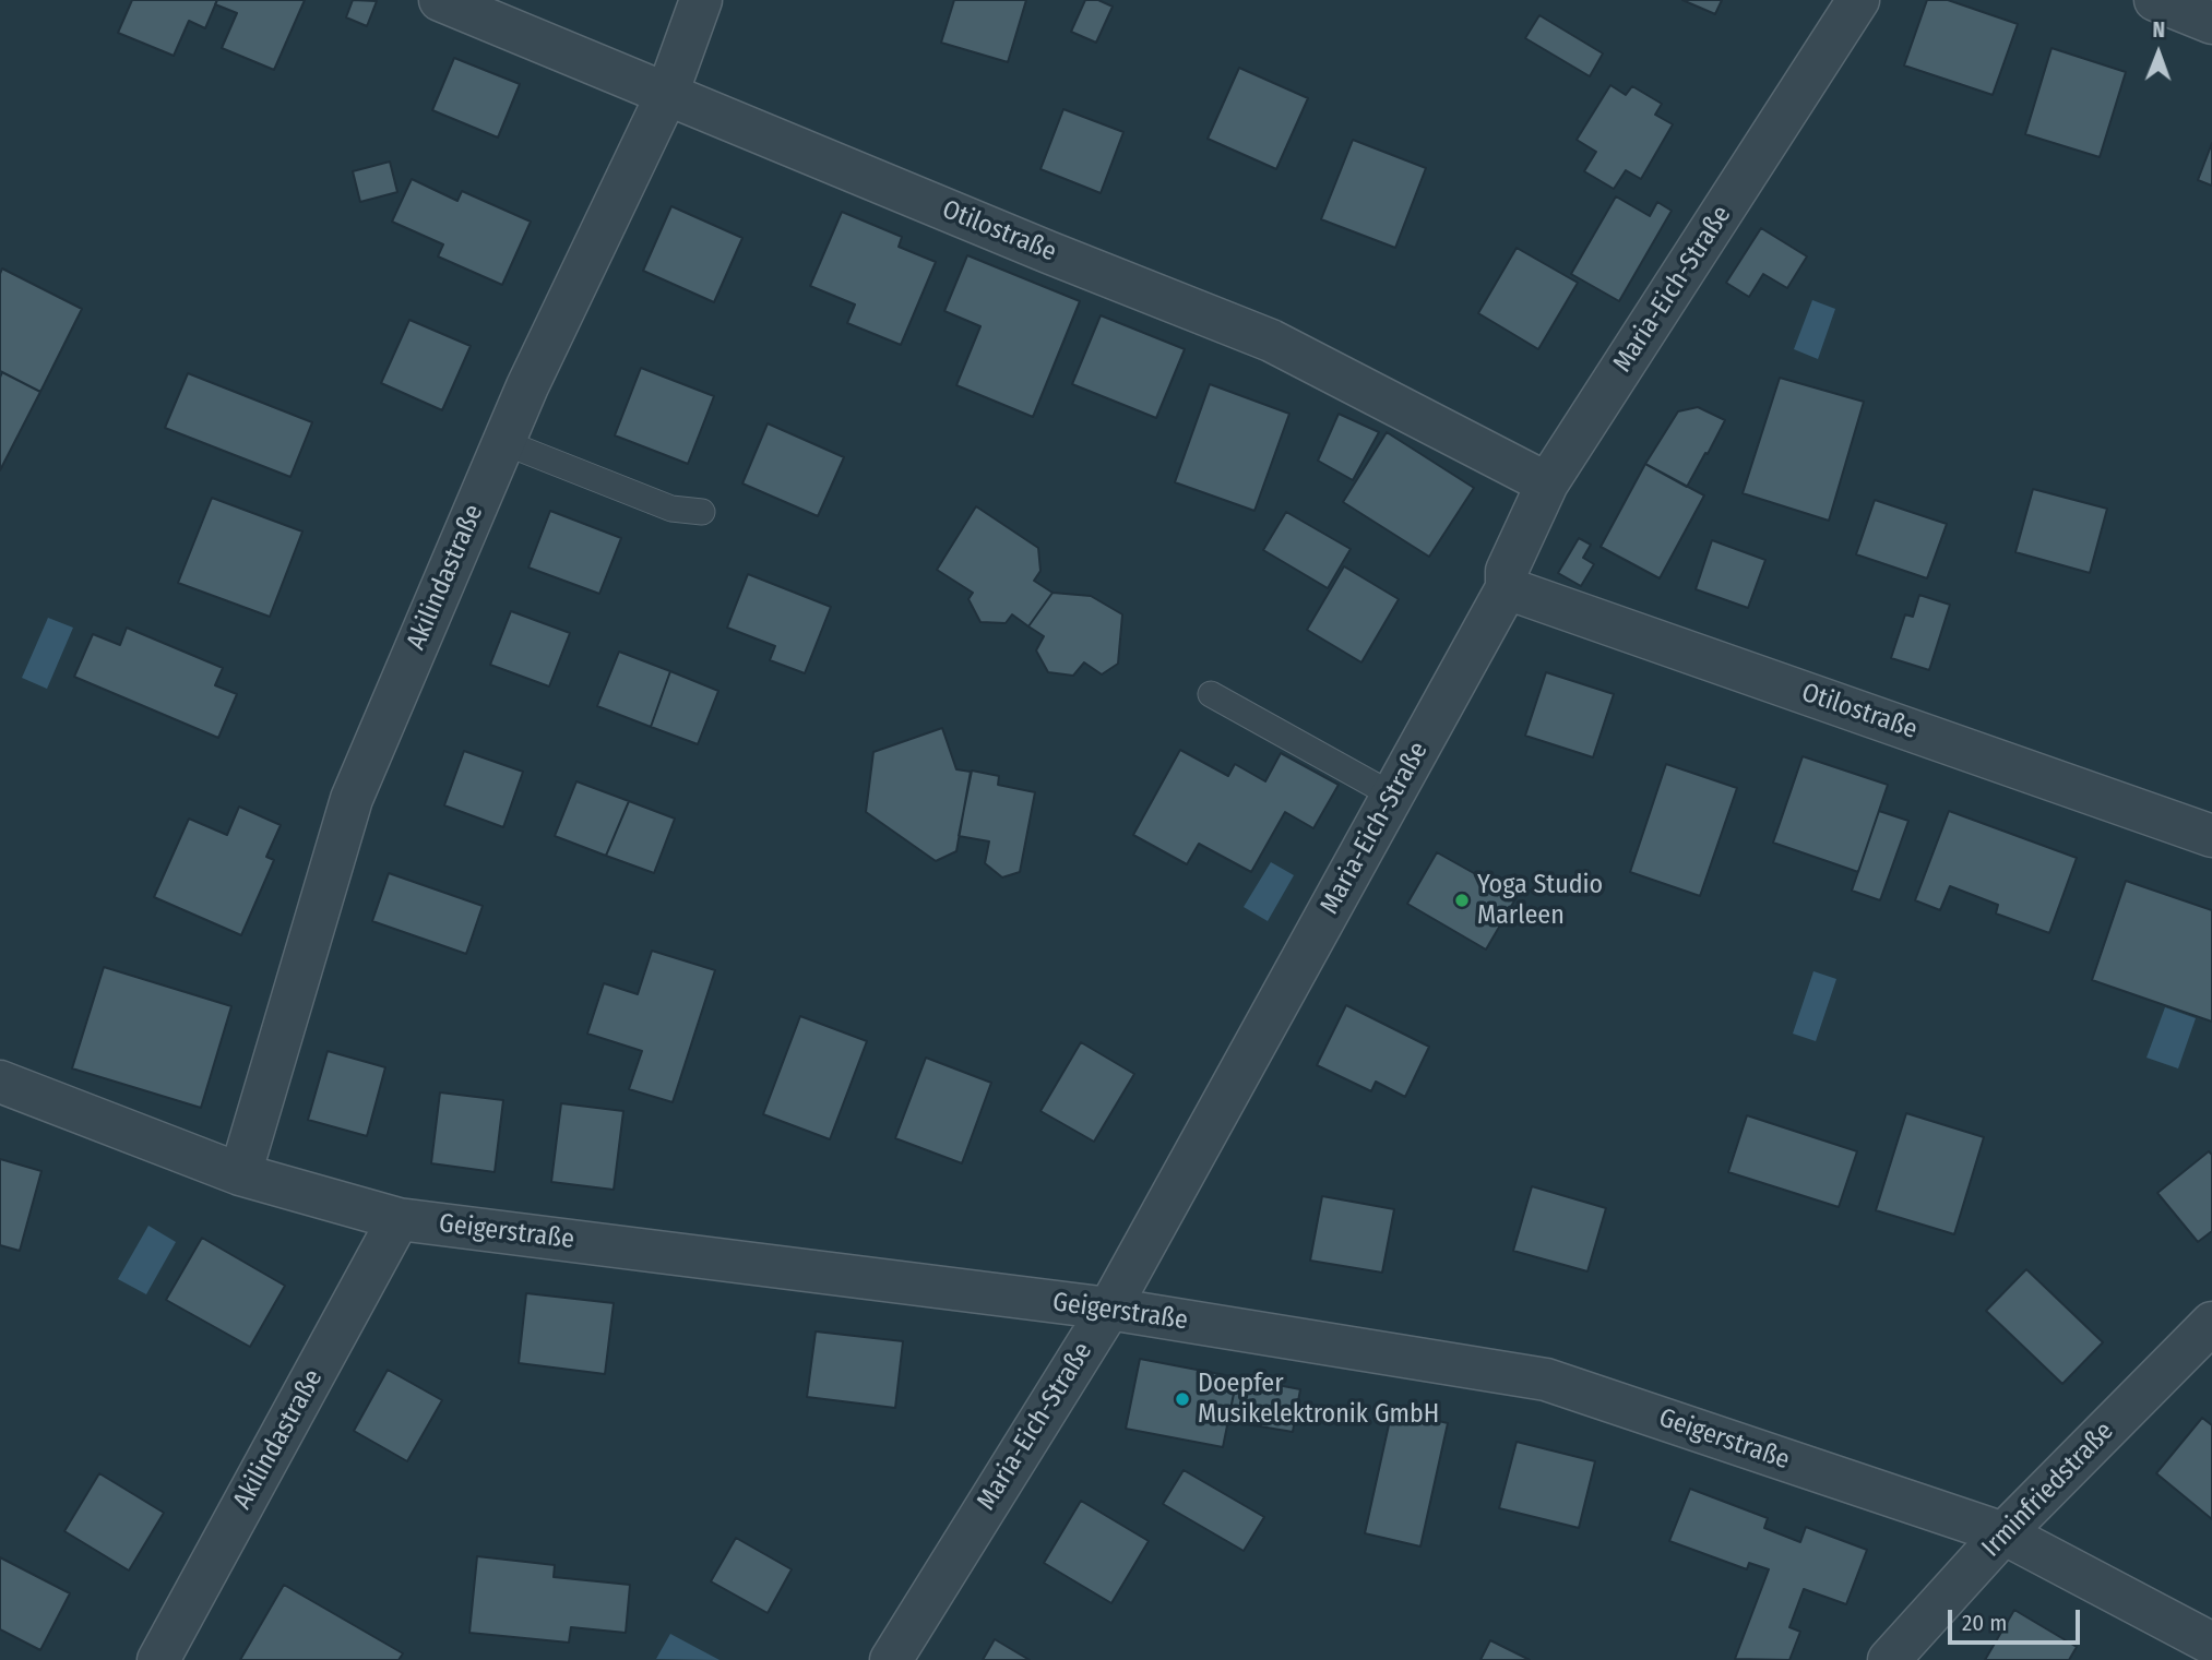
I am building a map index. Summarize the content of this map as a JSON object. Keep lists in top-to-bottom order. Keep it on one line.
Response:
{"streets":{"street":["Otilostraße","Maria-Eich-Straße","Akilindastraße","Geigerstraße","Irminfriedstraße"]},"crossings":[["Otilostraße","Maria-Eich-Straße"],["Otilostraße","Akilindastraße"],["Maria-Eich-Straße","Geigerstraße"],["Akilindastraße","Geigerstraße"],["Geigerstraße","Irminfriedstraße"]],"places":["Yoga Studio Marleen","Doepfer Musikelektronik GmbH"],"scale_bar":"20 m","north":"top"}
